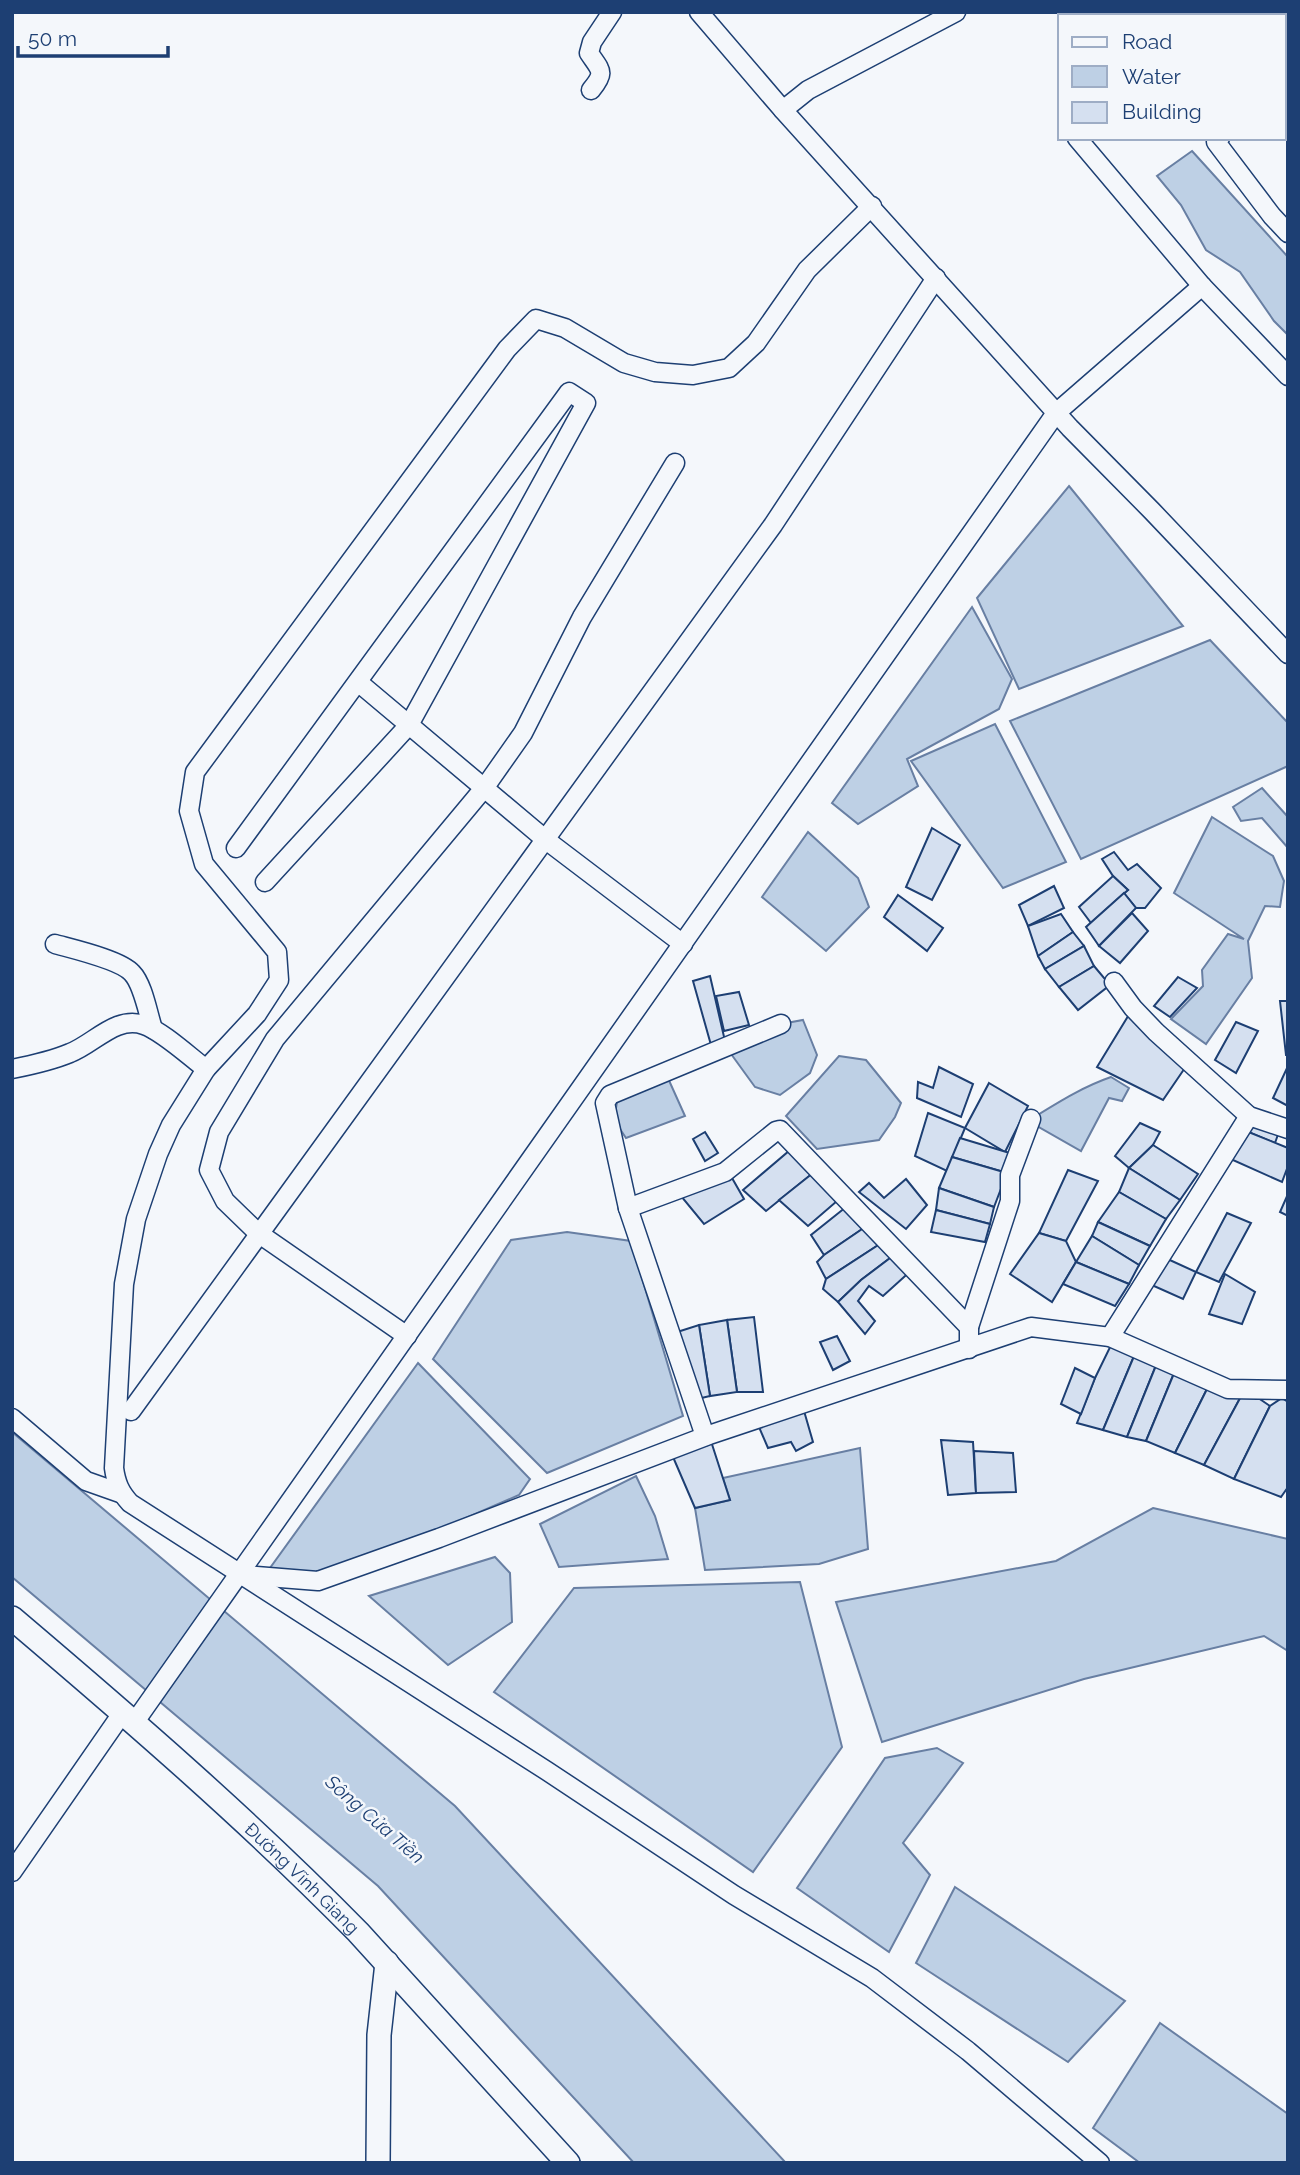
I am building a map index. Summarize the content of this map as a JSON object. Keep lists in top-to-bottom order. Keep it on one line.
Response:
{"streets":{"street":["Đường Vĩnh Giang"]},"water":["Sông Cửa Tiền"],"legend":["Road","Water","Building"],"scale_bar":"50 m"}
